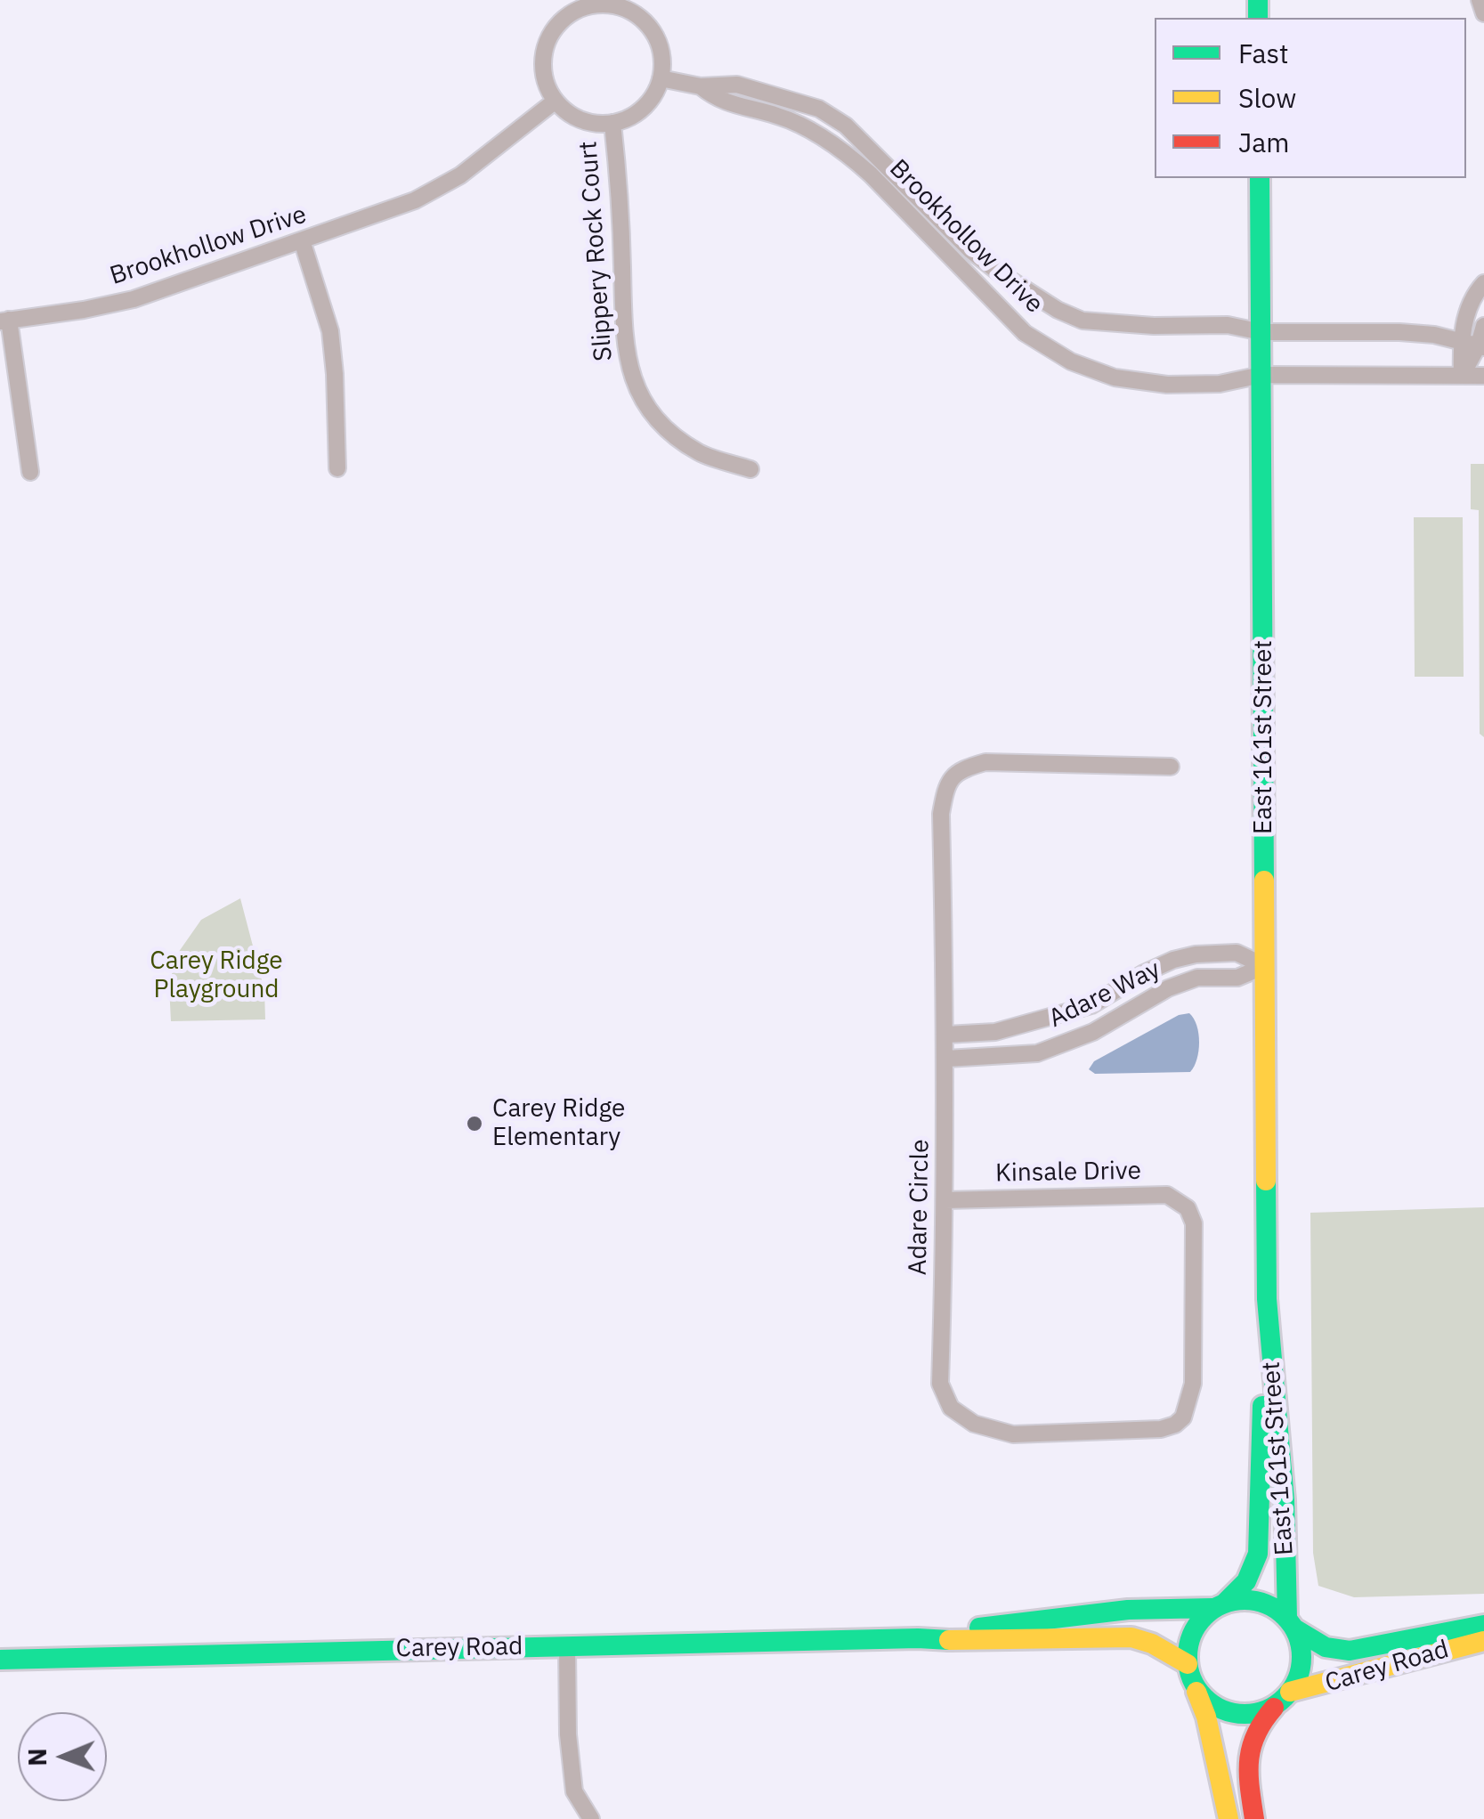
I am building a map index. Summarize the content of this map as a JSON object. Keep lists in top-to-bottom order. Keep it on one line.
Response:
{"streets":{"street":["Brookhollow Drive","Slippery Rock Court","East 161st Street","Adare Way","Kinsale Drive","Adare Circle","Carey Road"]},"crossings":[["Brookhollow Drive","Slippery Rock Court"],["Brookhollow Drive","East 161st Street"],["East 161st Street","Adare Way"],["East 161st Street","Carey Road"],["Adare Way","Adare Circle"],["Kinsale Drive","Adare Circle"]],"parks":["Carey Ridge Playground"],"places":["Carey Ridge Elementary"],"legend":["Fast","Slow","Jam"],"north":"left"}
